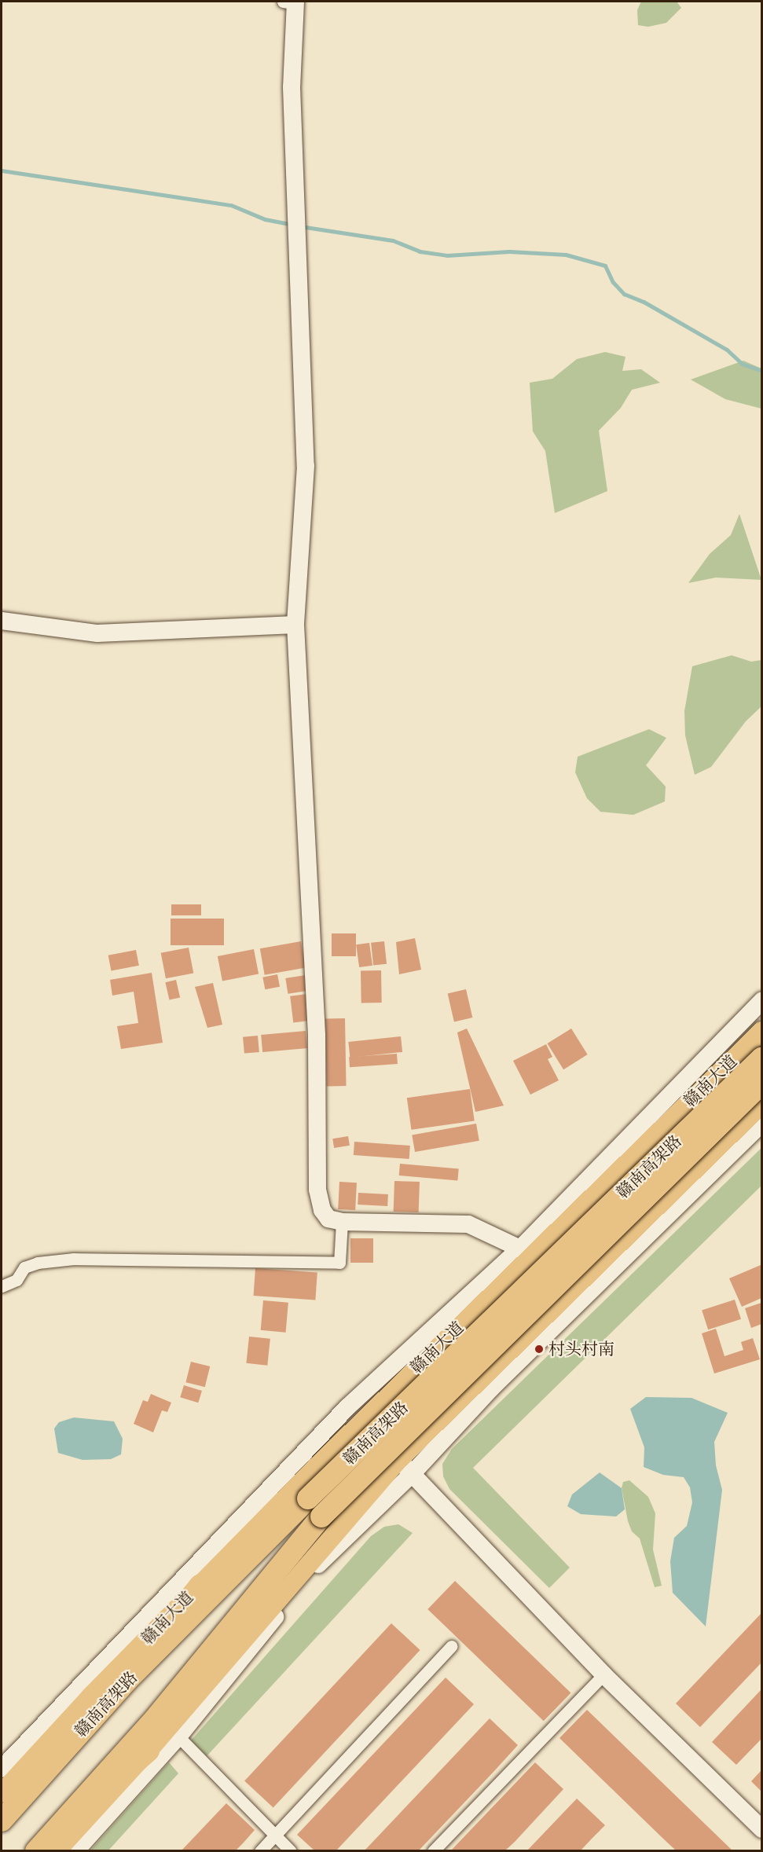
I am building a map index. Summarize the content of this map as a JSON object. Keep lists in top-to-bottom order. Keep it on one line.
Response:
{"streets":{"highway":["赣南高架路"],"main road":["赣南大道"]},"places":["村头村南"]}
